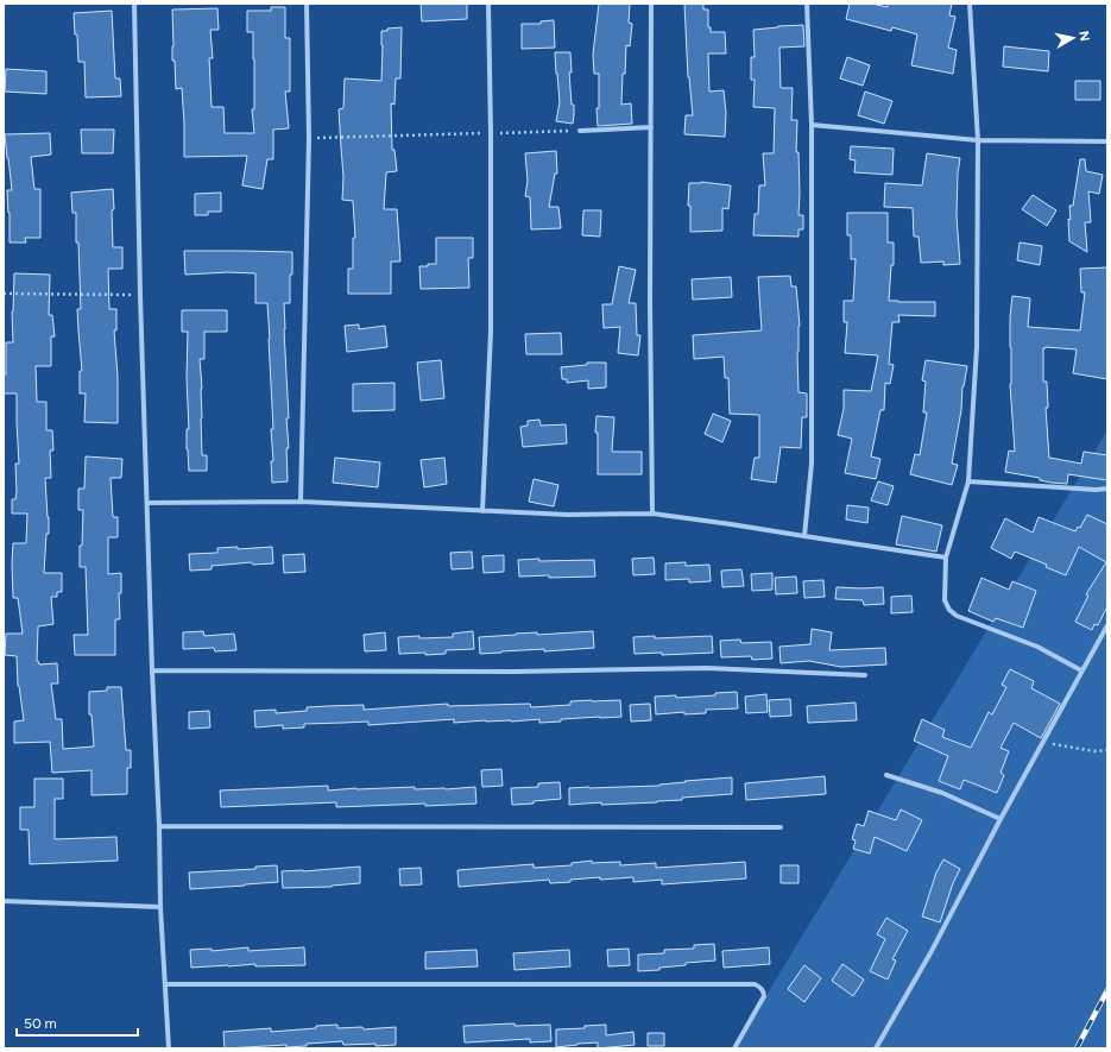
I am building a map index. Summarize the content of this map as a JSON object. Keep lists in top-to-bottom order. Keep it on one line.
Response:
{"scale_bar":"50 m","north":"right"}
